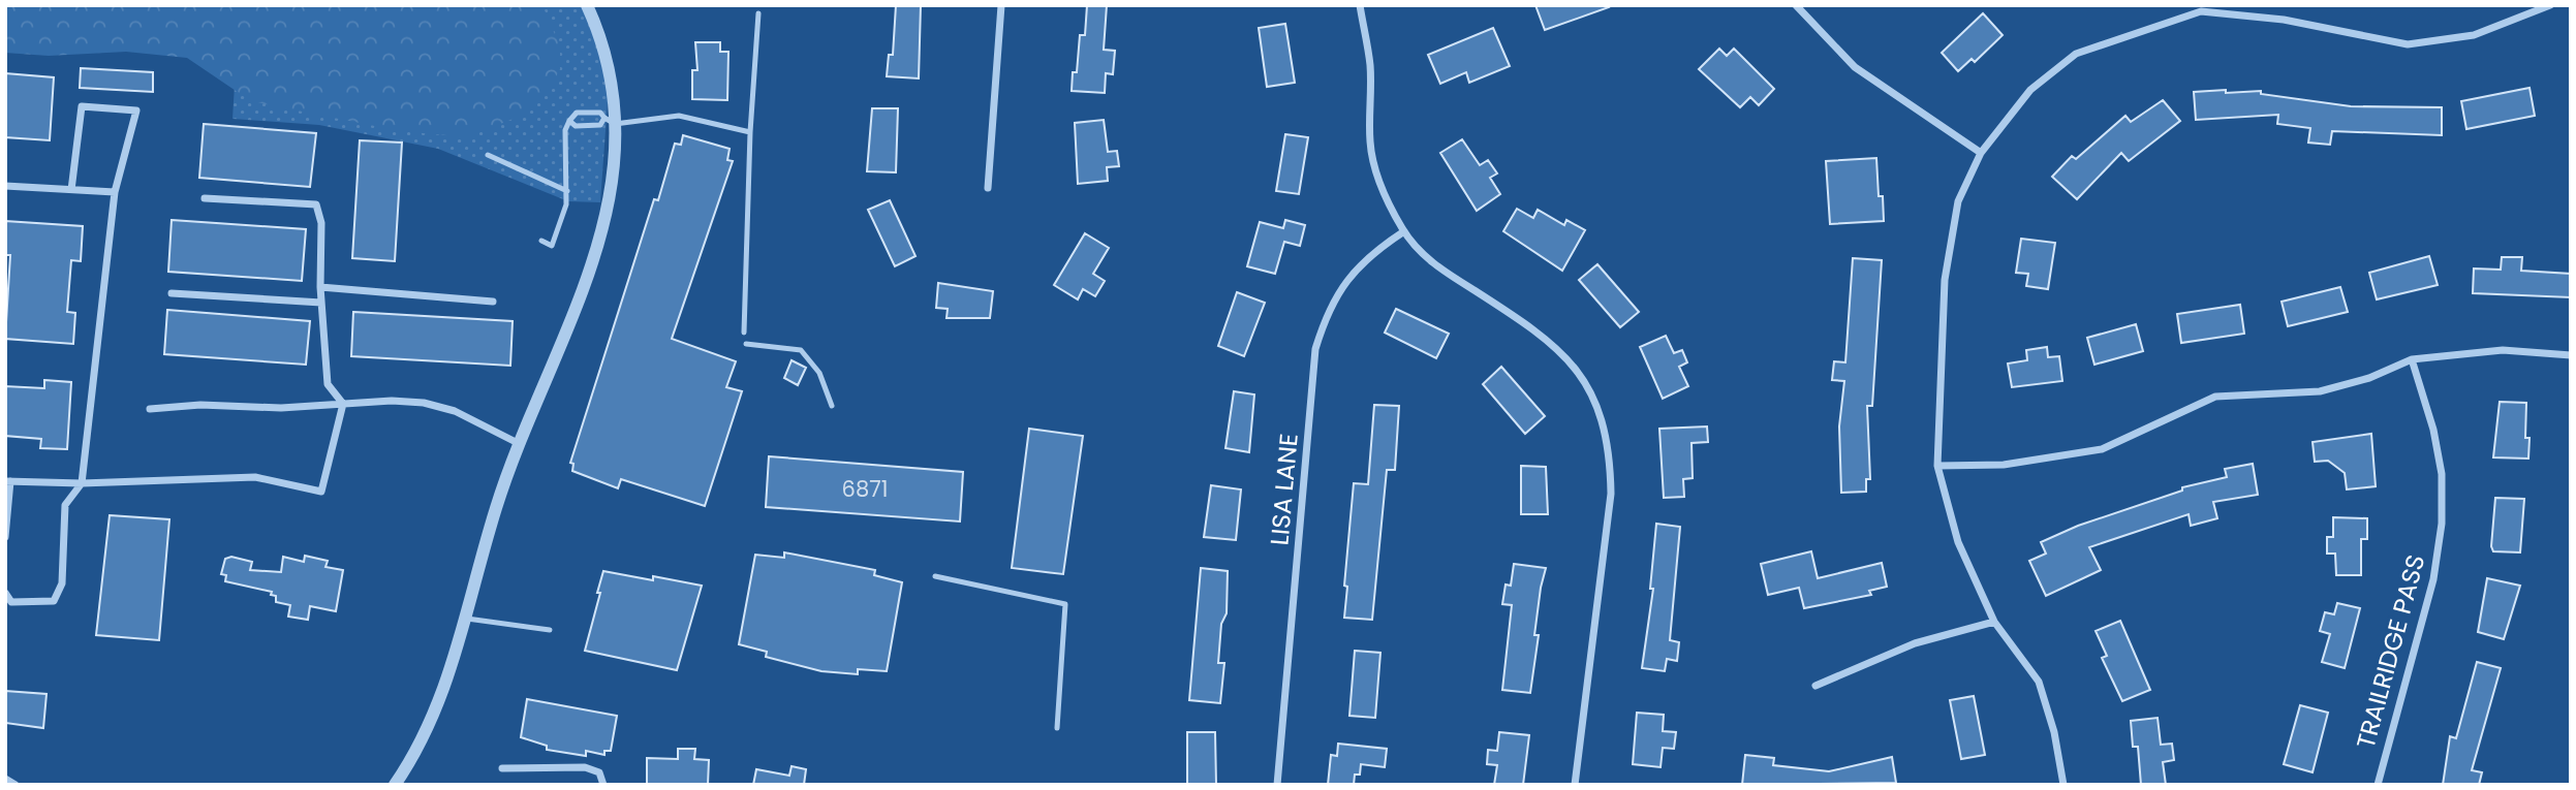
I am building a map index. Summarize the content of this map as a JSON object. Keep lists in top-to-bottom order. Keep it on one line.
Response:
{"streets":{"street":["LISA LANE","TRAILRIDGE PASS"]},"house_numbers":["6871"]}
